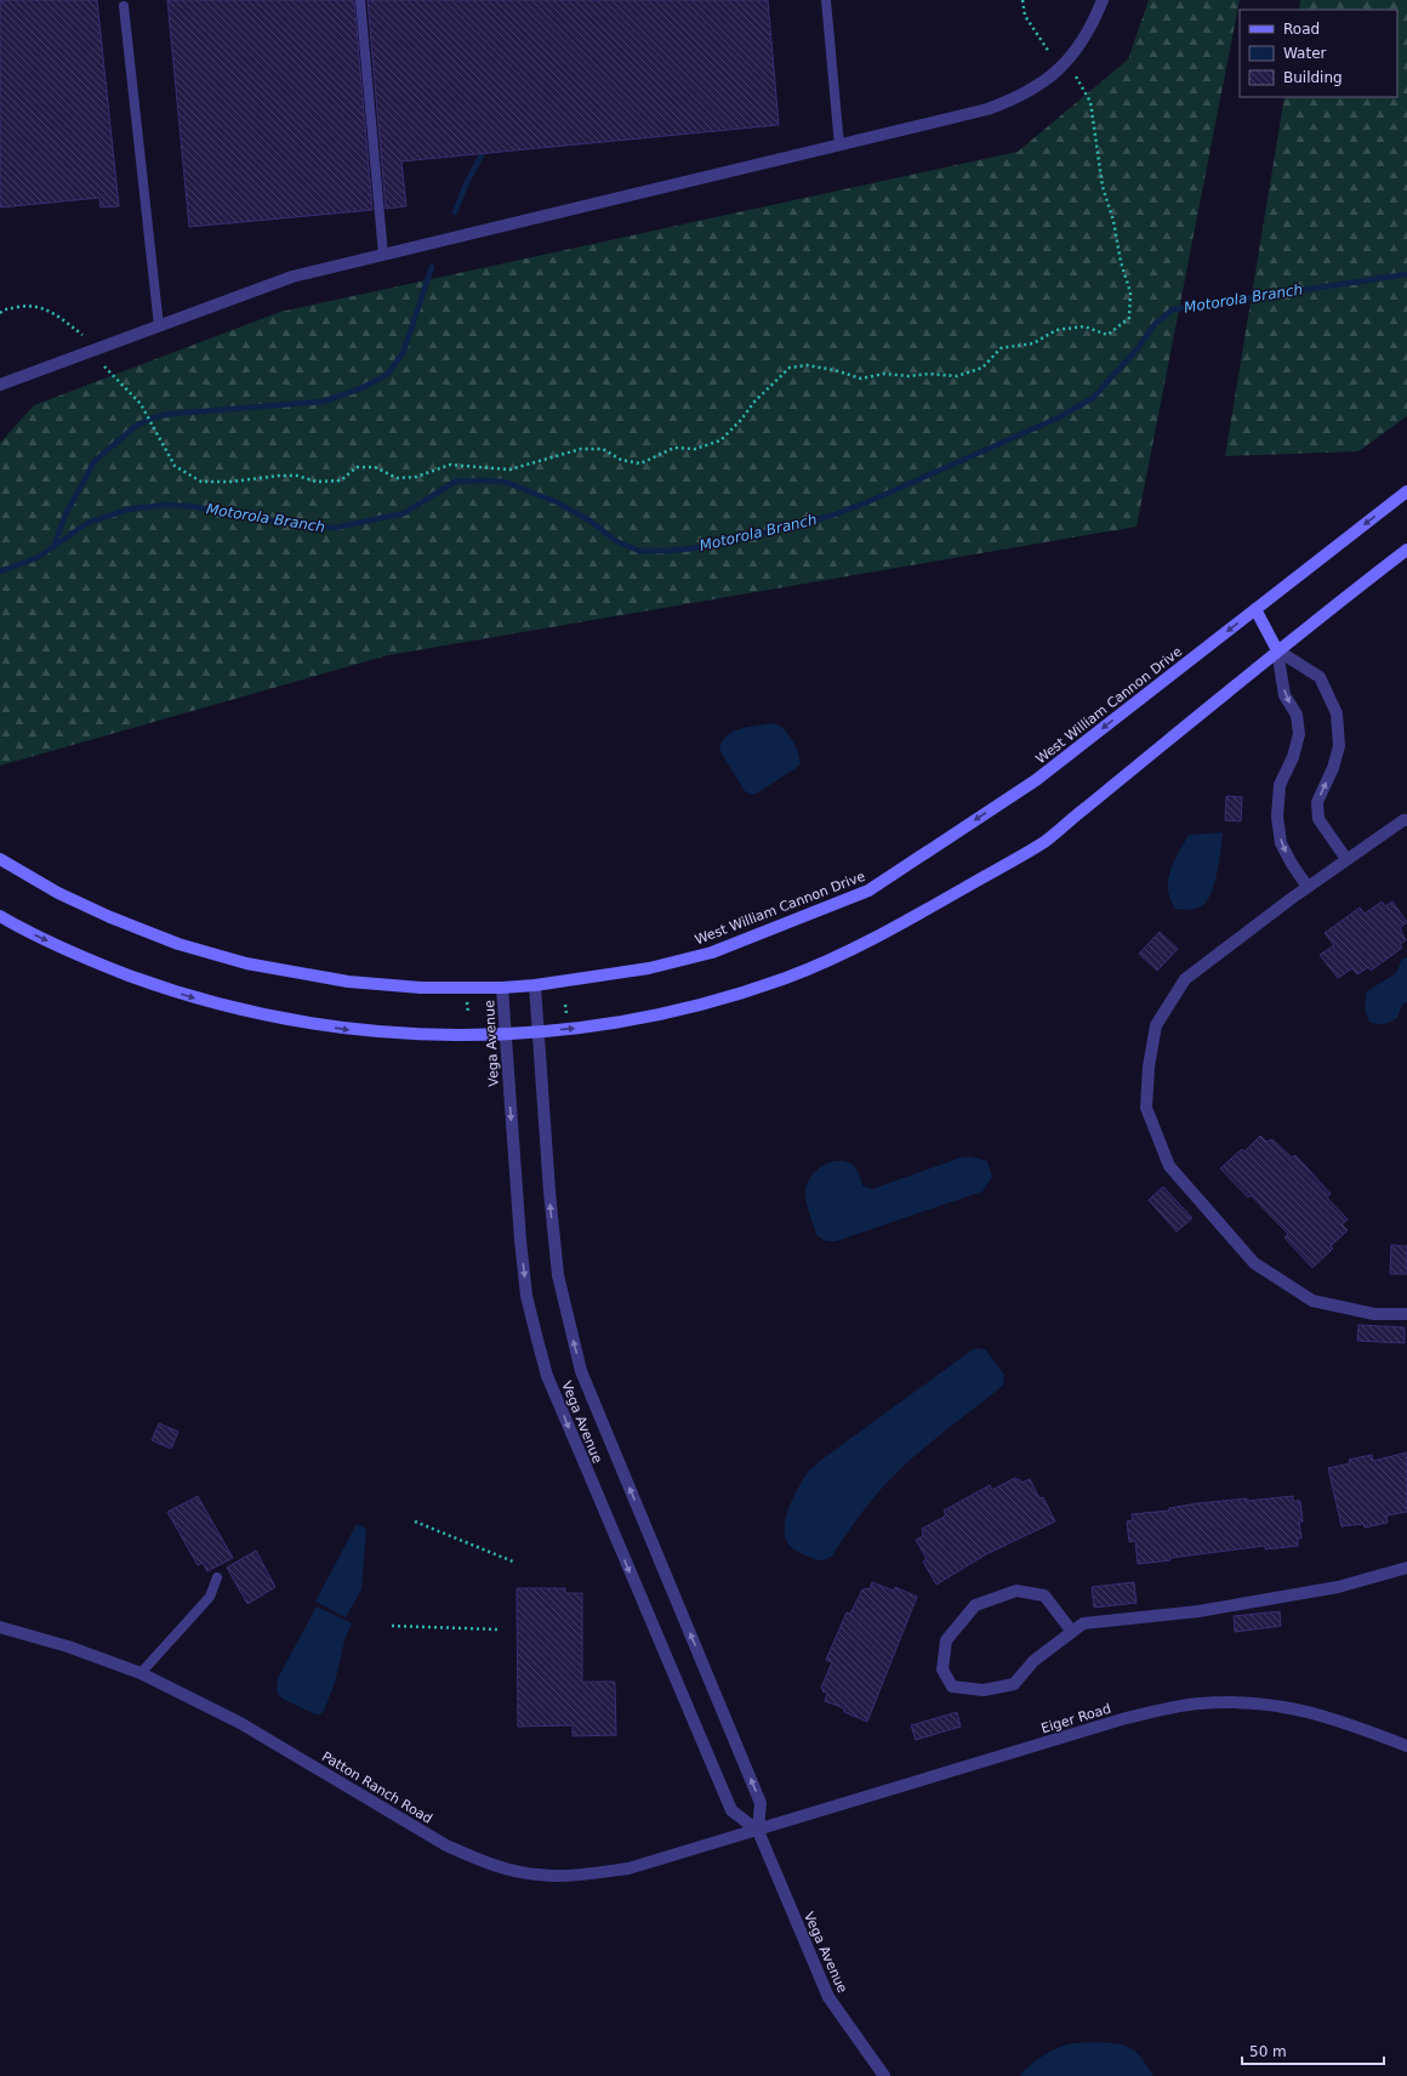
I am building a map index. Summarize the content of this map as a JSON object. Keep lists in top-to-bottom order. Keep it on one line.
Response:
{"streets":{"main road":["West William Cannon Drive"],"street":["Vega Avenue","Eiger Road","Patton Ranch Road"]},"crossings":[["West William Cannon Drive","Vega Avenue"],["Vega Avenue","Eiger Road"],["Vega Avenue","Patton Ranch Road"],["Eiger Road","Patton Ranch Road"]],"water":["Motorola Branch"],"legend":["Road","Water","Building"],"scale_bar":"50 m"}
